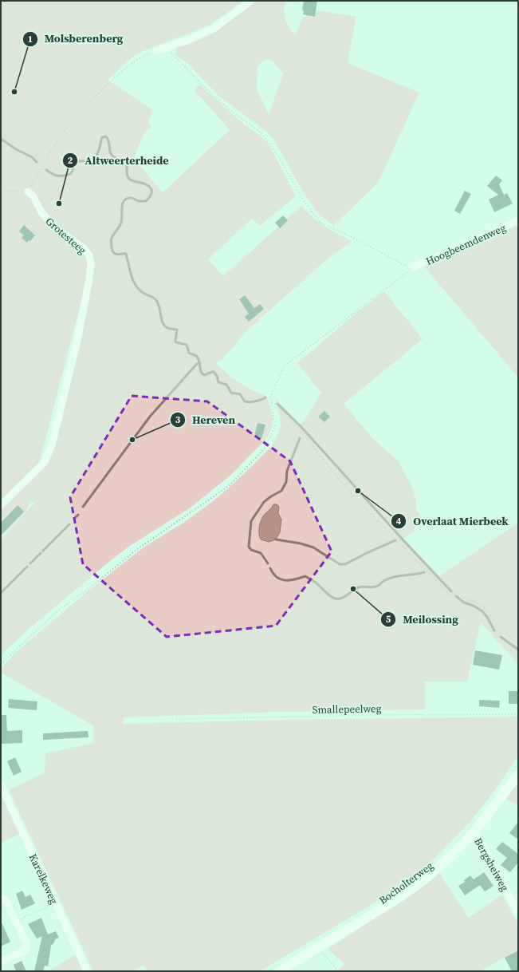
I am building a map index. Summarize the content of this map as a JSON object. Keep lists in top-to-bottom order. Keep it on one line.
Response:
{"streets":{"street":["Grotesteeg","Hoogbeemdenweg","Bergsheiweg","Karelkeweg","Bocholterweg"],"path":["Smallepeelweg"]},"crossings":[["Bergsheiweg","Bocholterweg"]],"places":["Molsberenberg","Altweerterheide","Hereven","Overlaat Mierbeek","Meilossing"]}
